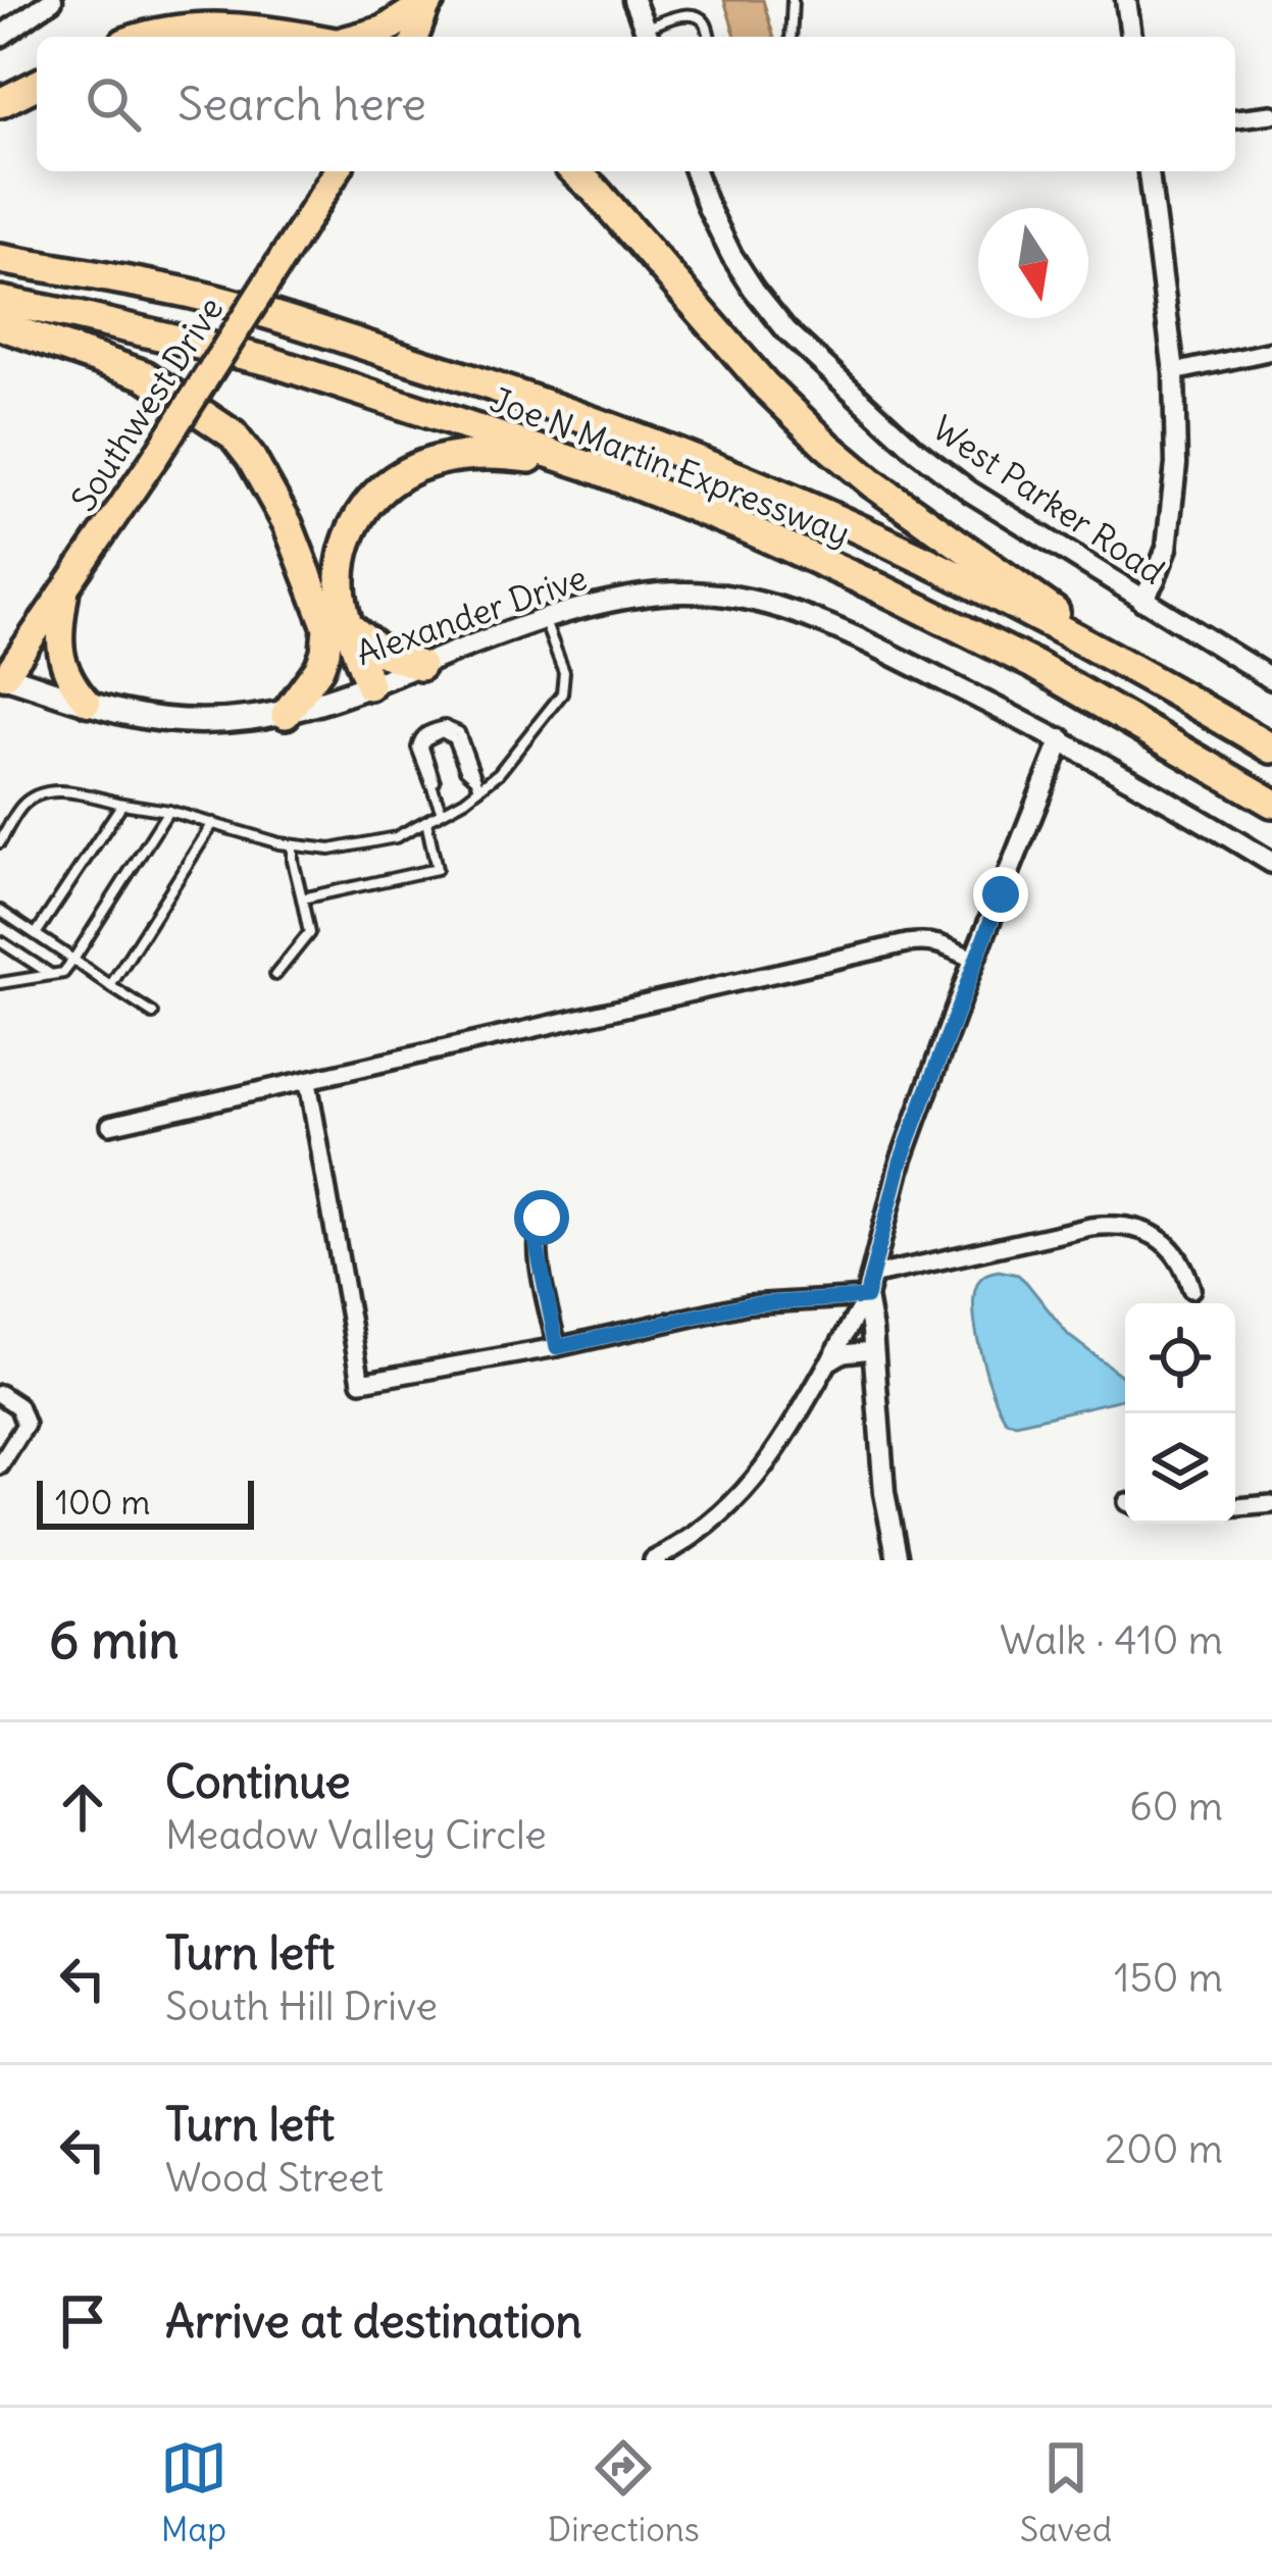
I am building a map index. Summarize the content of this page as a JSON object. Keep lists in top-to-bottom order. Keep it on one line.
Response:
{"streets":{"highway":["Southwest Drive","Joe N Martin Expressway"],"main road":["Alexander Drive"],"street":["West Parker Road"]},"crossings":[["Southwest Drive","Alexander Drive"]],"scale_bar":"100 m","north":"bottom","page":{"search":"Search here","scale":"100 m","heading":["6 min","Walk · 410 m"],"list":[["Continue","Meadow Valley Circle","60 m"],["Turn left","South Hill Drive","150 m"],["Turn left","Wood Street","200 m"],"Arrive at destination"],"nav":["Map","Directions","Saved"]}}
